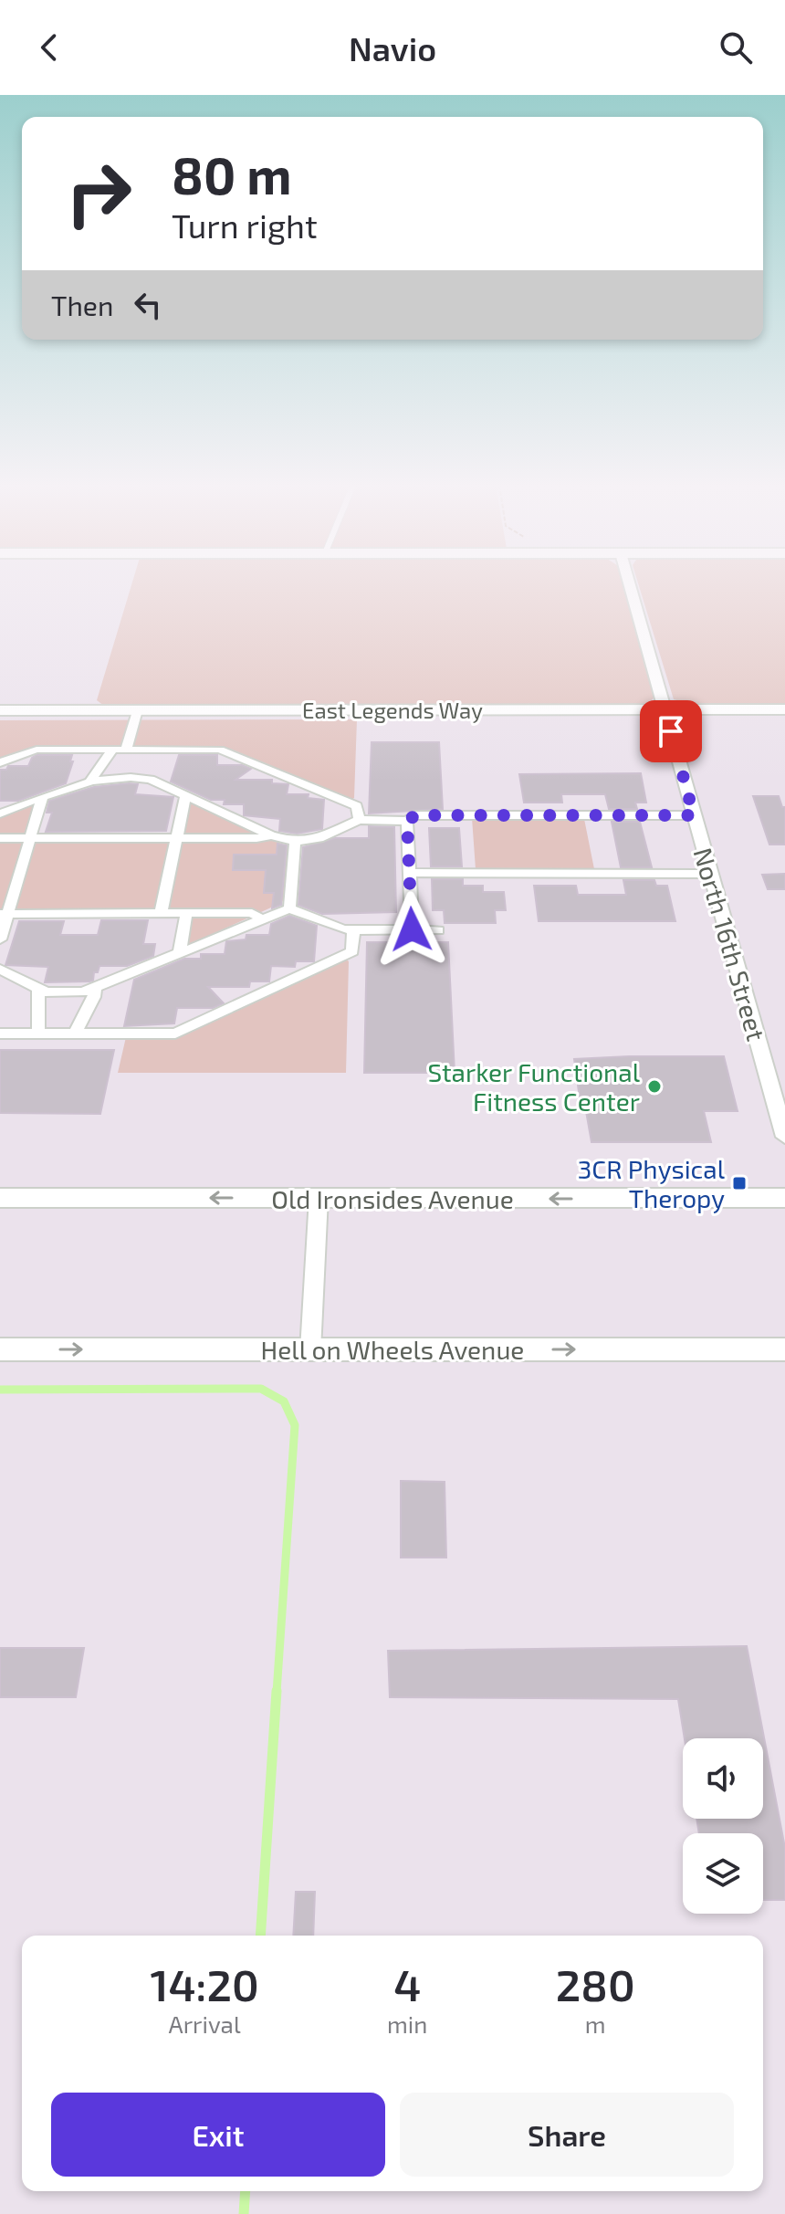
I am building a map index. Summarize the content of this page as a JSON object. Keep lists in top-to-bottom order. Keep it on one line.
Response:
{"streets":{"street":["East Legends Way","North 16th Street","Old Ironsides Avenue","Hell on Wheels Avenue"]},"crossings":[["East Legends Way","North 16th Street"]],"one_way":["Old Ironsides Avenue","Hell on Wheels Avenue"],"places":{"other":["Starker Functional Fitness Center"],"transit":["3CR Physical Theropy"]},"page":{"header":"Navio","turn":["80 m","Turn right"],"then":"Then","eta":["14:20","Arrival","4","min","280","m"],"buttons":["Exit","Share"]}}
